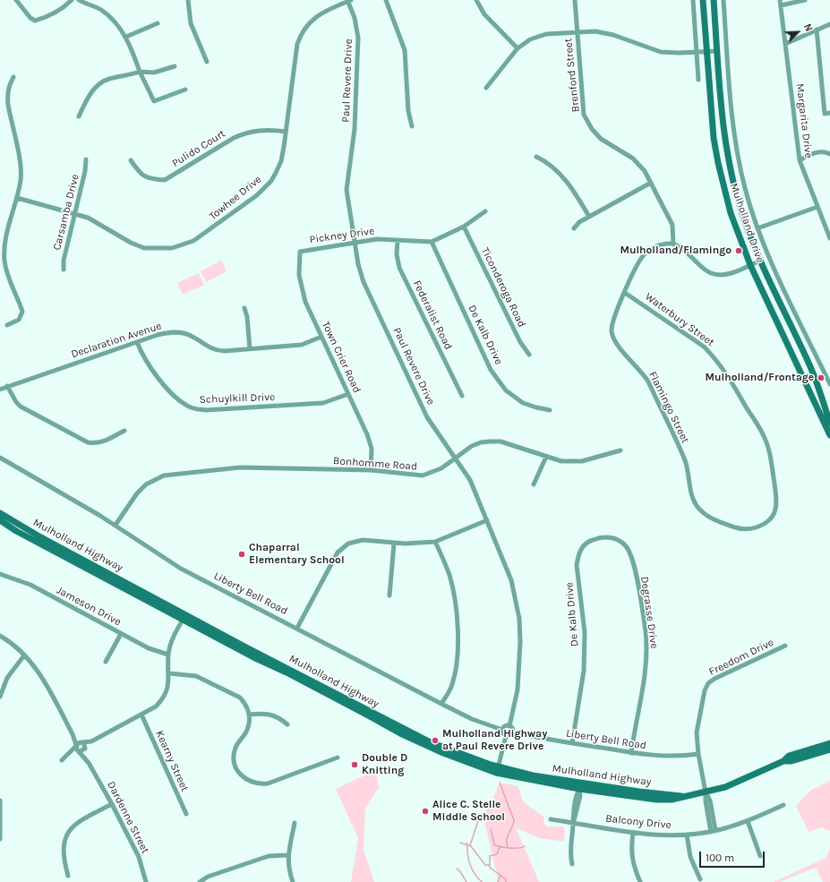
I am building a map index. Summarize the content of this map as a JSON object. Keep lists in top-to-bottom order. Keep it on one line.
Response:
{"streets":{"main road":["Mulholland Drive","Mulholland Highway"],"street":["Brenford Street","Paul Revere Drive","Margarita Drive","Pulido Court","Towhee Drive","Carsamba Drive","Pickney Drive","Ticonderoga Road","Federalist Road","Waterbury Street","De Kalb Drive","Declaration Avenue","Town Crier Road","Schuylkill Drive","Flamingo Street","Bonhomme Road","Liberty Bell Road","Jameson Drive","Degrasse Drive","Freedom Drive","Kearny Street","Dardenne Street","Balcony Drive"]},"crossings":[["Brenford Street","Flamingo Street"],["Paul Revere Drive","Towhee Drive"],["Paul Revere Drive","Pickney Drive"],["Paul Revere Drive","Bonhomme Road"],["Paul Revere Drive","Liberty Bell Road"],["Pulido Court","Towhee Drive"],["Towhee Drive","Carsamba Drive"],["Pickney Drive","Ticonderoga Road"],["Pickney Drive","Federalist Road"],["Pickney Drive","De Kalb Drive"],["Pickney Drive","Town Crier Road"],["Waterbury Street","Flamingo Street"],["De Kalb Drive","Liberty Bell Road"],["De Kalb Drive","Degrasse Drive"],["Declaration Avenue","Town Crier Road"],["Declaration Avenue","Schuylkill Drive"],["Town Crier Road","Schuylkill Drive"],["Town Crier Road","Bonhomme Road"],["Bonhomme Road","Liberty Bell Road"],["Mulholland Highway","Freedom Drive"],["Liberty Bell Road","Degrasse Drive"],["Liberty Bell Road","Freedom Drive"],["Freedom Drive","Balcony Drive"]],"places":["Mulholland/Flamingo","Mulholland/Frontage","Chaparral Elementary School","Mulholland Highway at Paul Revere Drive","Double D Knitting","Alice C. Stelle Middle School"],"scale_bar":"100 m","north":"top right"}
